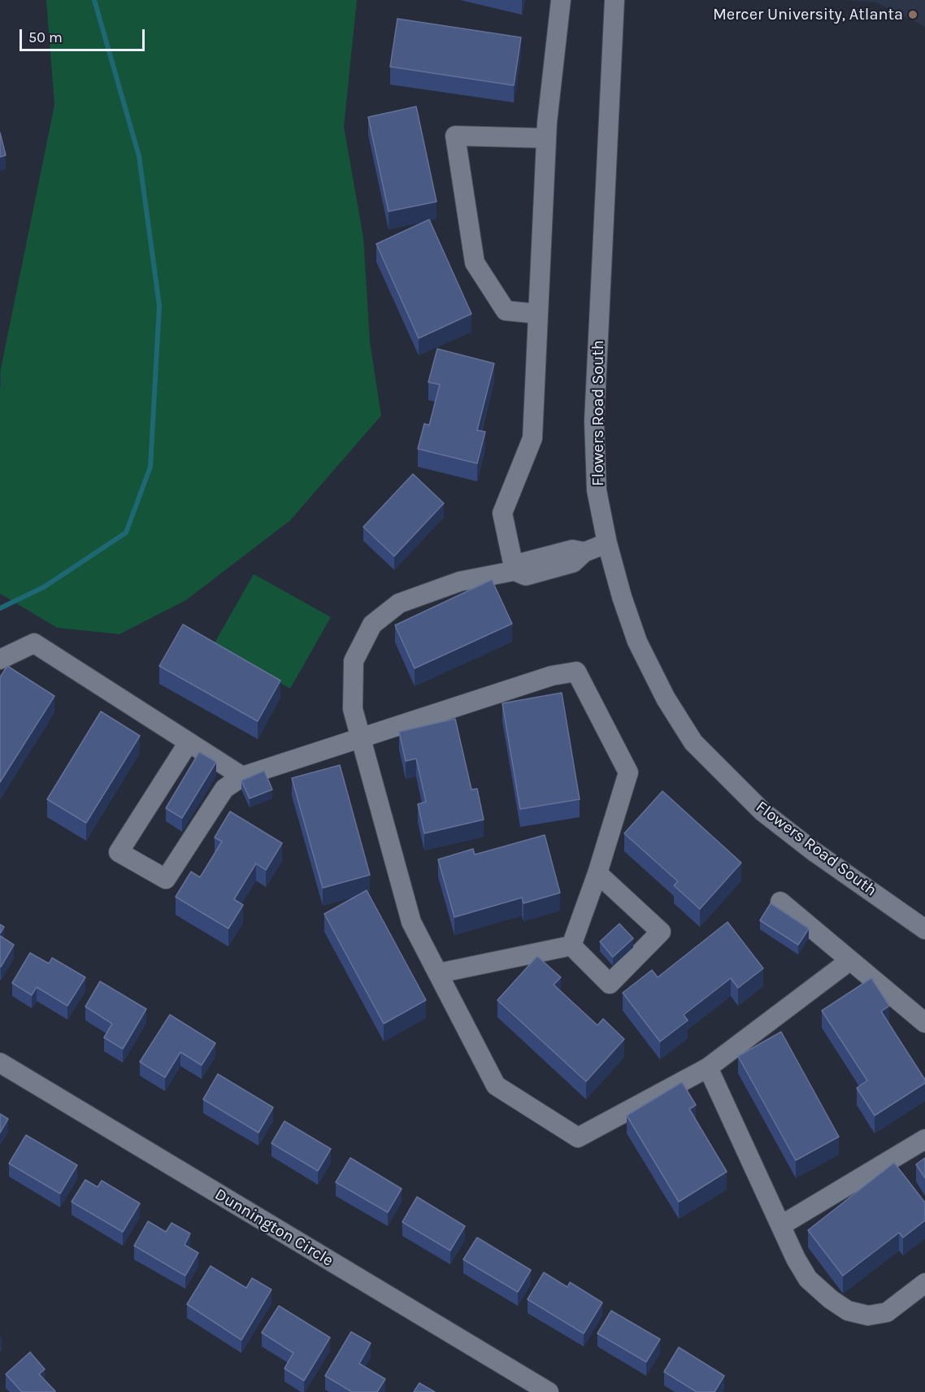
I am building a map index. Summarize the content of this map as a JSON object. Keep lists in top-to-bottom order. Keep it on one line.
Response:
{"streets":{"street":["Flowers Road South","Dunnington Circle"]},"places":["Mercer University, Atlanta"],"scale_bar":"50 m"}
